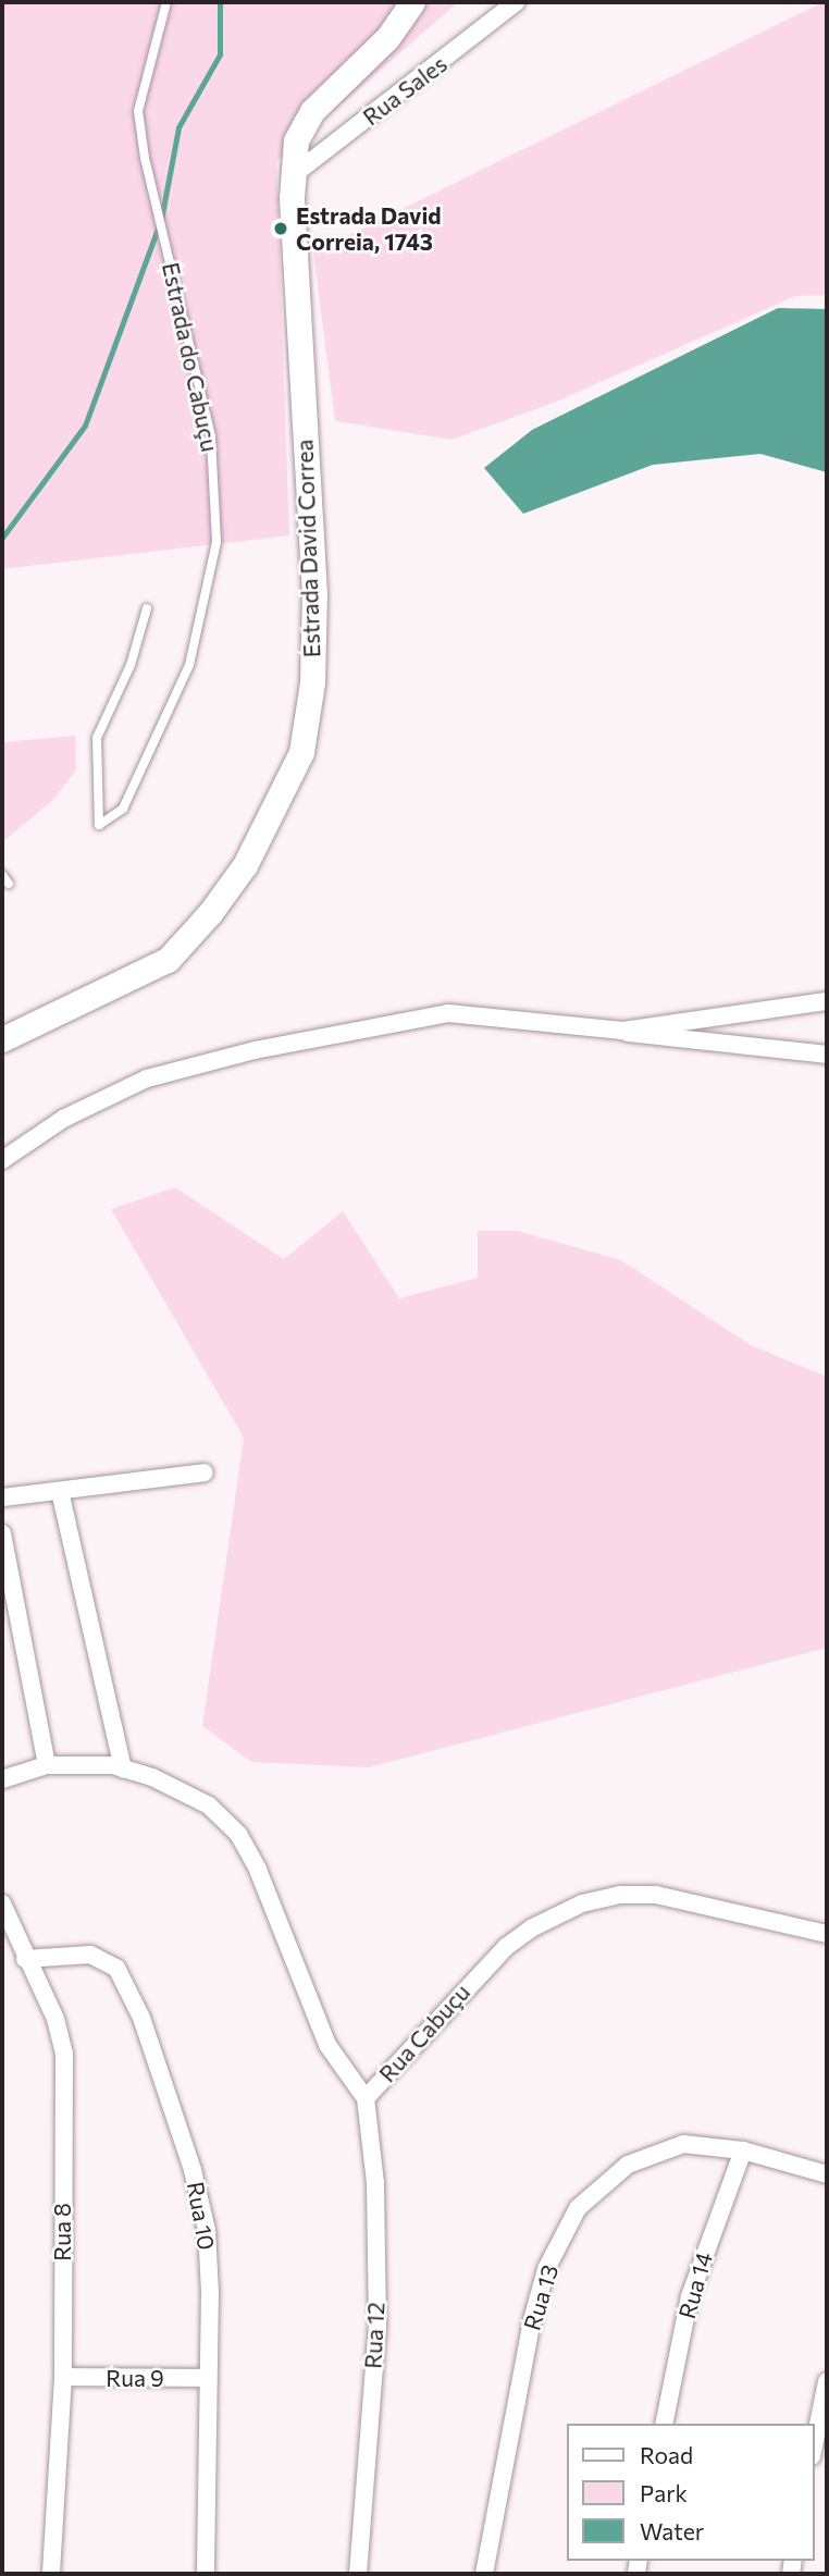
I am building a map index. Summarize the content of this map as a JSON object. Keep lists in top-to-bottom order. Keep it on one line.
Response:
{"streets":{"main road":["Estrada David Correa"],"street":["Rua Sales","Rua Cabuçu","Rua 10","Rua 8","Rua 14","Rua 13","Rua 12","Rua 9"],"lane":["Estrada do Cabuçu"]},"crossings":[["Rua Sales","Estrada David Correa"],["Rua Cabuçu","Rua 12"],["Rua 10","Rua 8"],["Rua 10","Rua 9"],["Rua 8","Rua 9"],["Rua 14","Rua 13"]],"places":["Estrada David Correia, 1743"],"legend":["Road","Park","Water"]}
